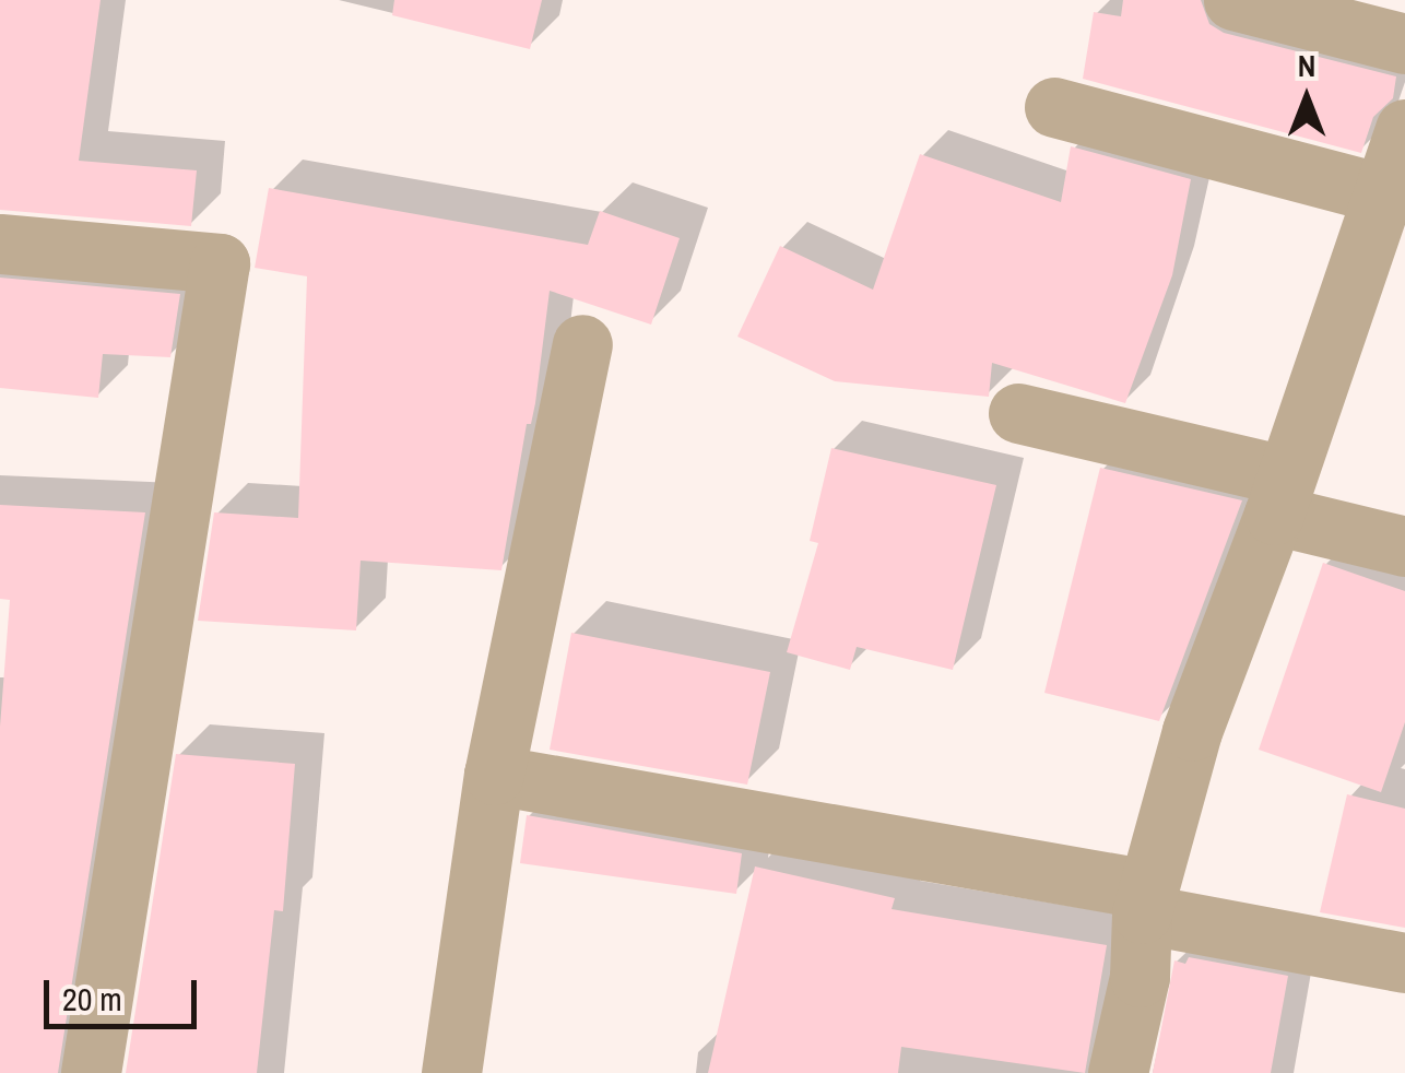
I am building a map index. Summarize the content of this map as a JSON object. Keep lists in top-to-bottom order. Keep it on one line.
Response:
{"scale_bar":"20 m","north":"top"}
